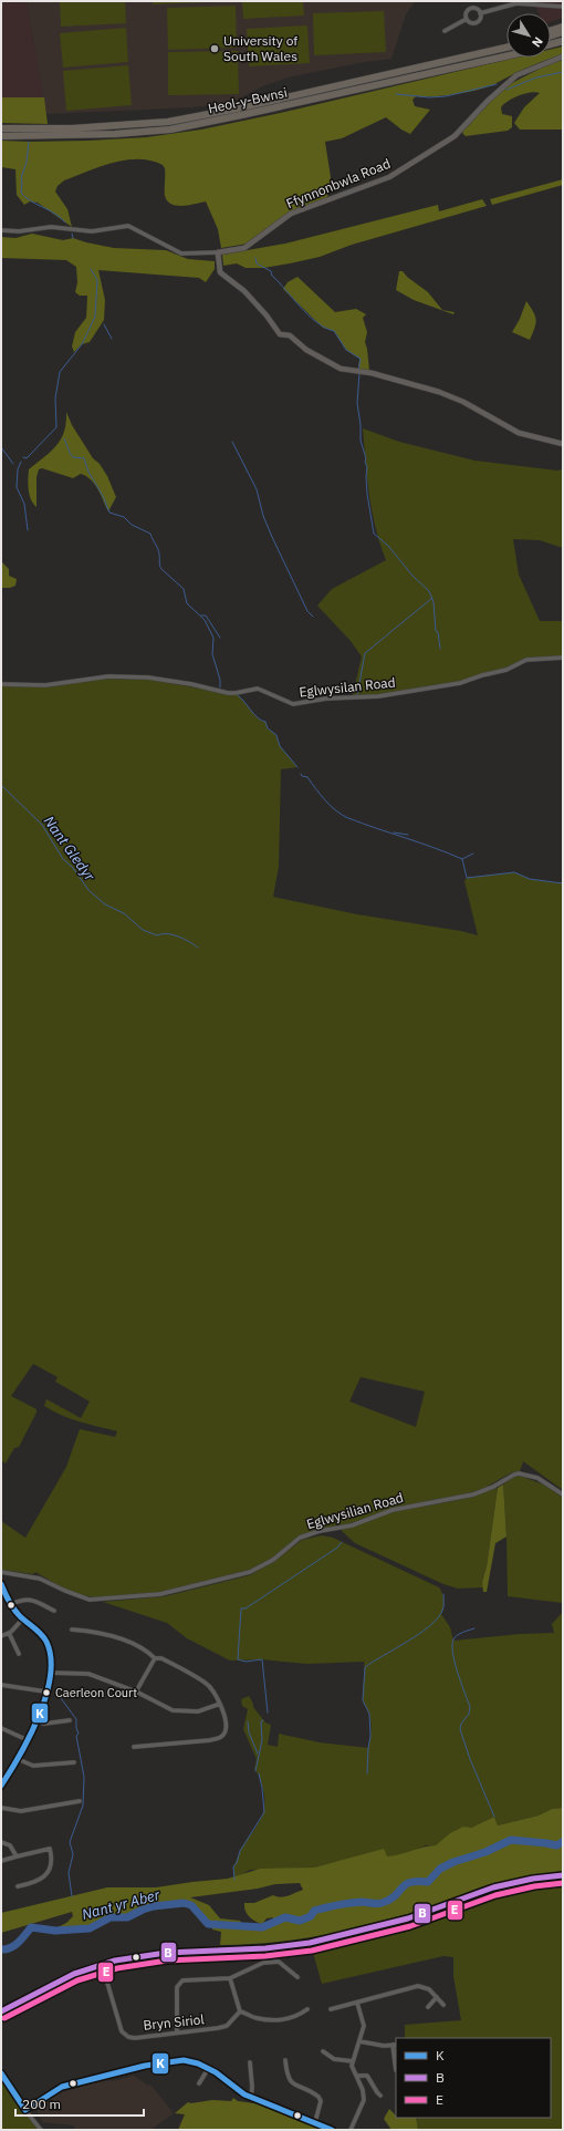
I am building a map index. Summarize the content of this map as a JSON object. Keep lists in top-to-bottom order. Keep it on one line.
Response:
{"streets":{"highway":["Heol-y-Bwnsi"],"street":["Ffynnonbwla Road","Eglwysilan Road","Eglwysilian Road","Bryn Siriol"]},"water":["Nant Gledyr","Nant yr Aber"],"places":["University of South Wales","Caerleon Court"],"lines":["transit line K","transit line B","transit line E"],"legend":["K","B","E"],"scale_bar":"200 m","north":"bottom right"}
